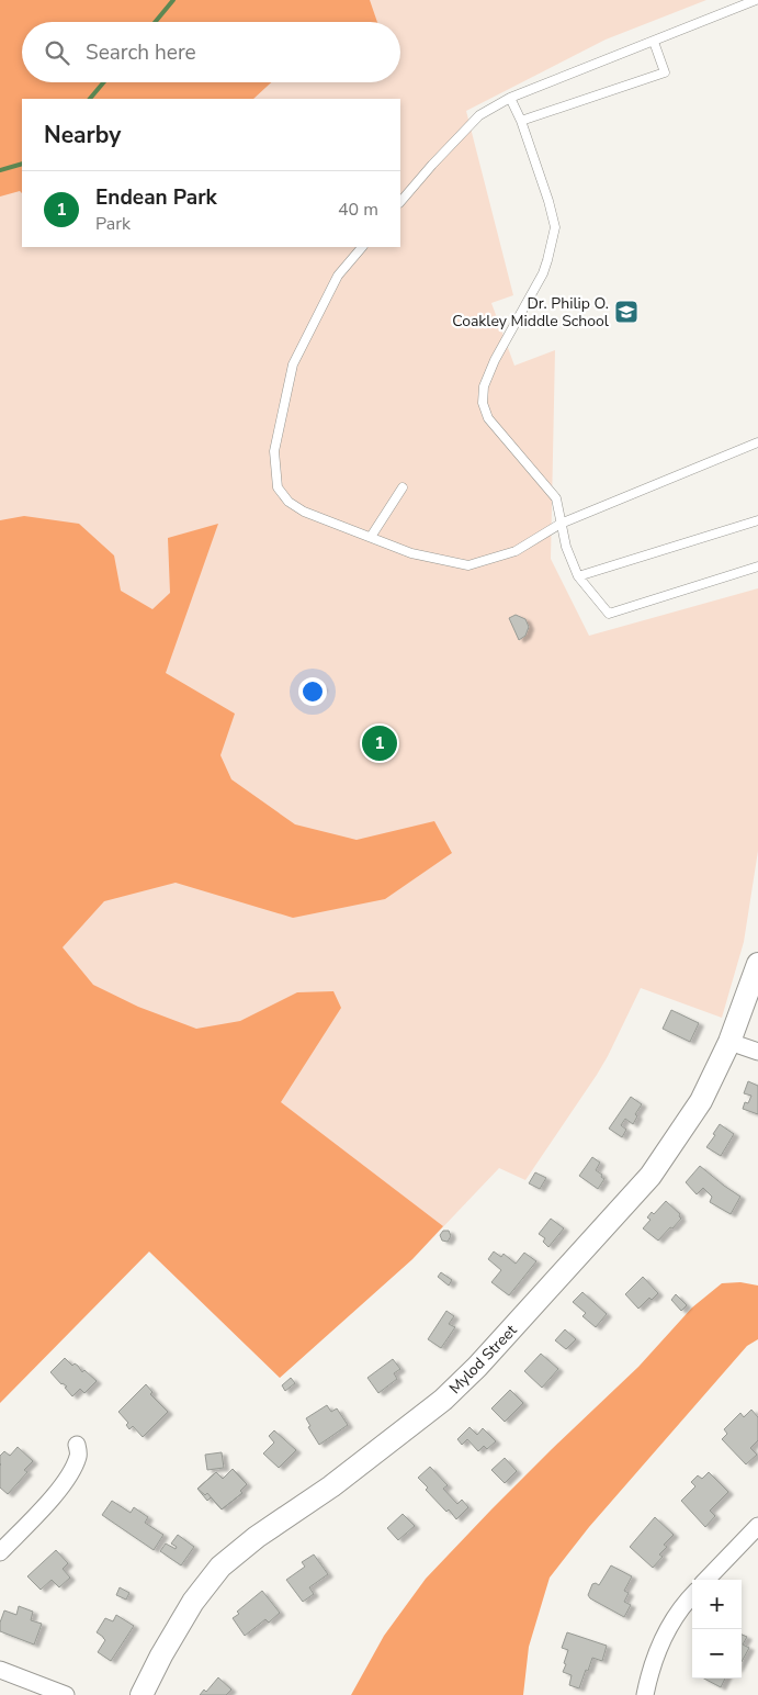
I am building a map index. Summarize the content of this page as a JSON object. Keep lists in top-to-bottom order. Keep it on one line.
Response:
{"streets":{"street":["Mylod Street"]},"places":{"school or university":["Dr. Philip O. Coakley Middle School"]},"page":{"search":"Search here","heading":"Nearby","list":[{"mark":"1","name":"Endean Park","note":"Park","value":"40 m"}],"pins":"1","map_buttons":["+","−"]}}
